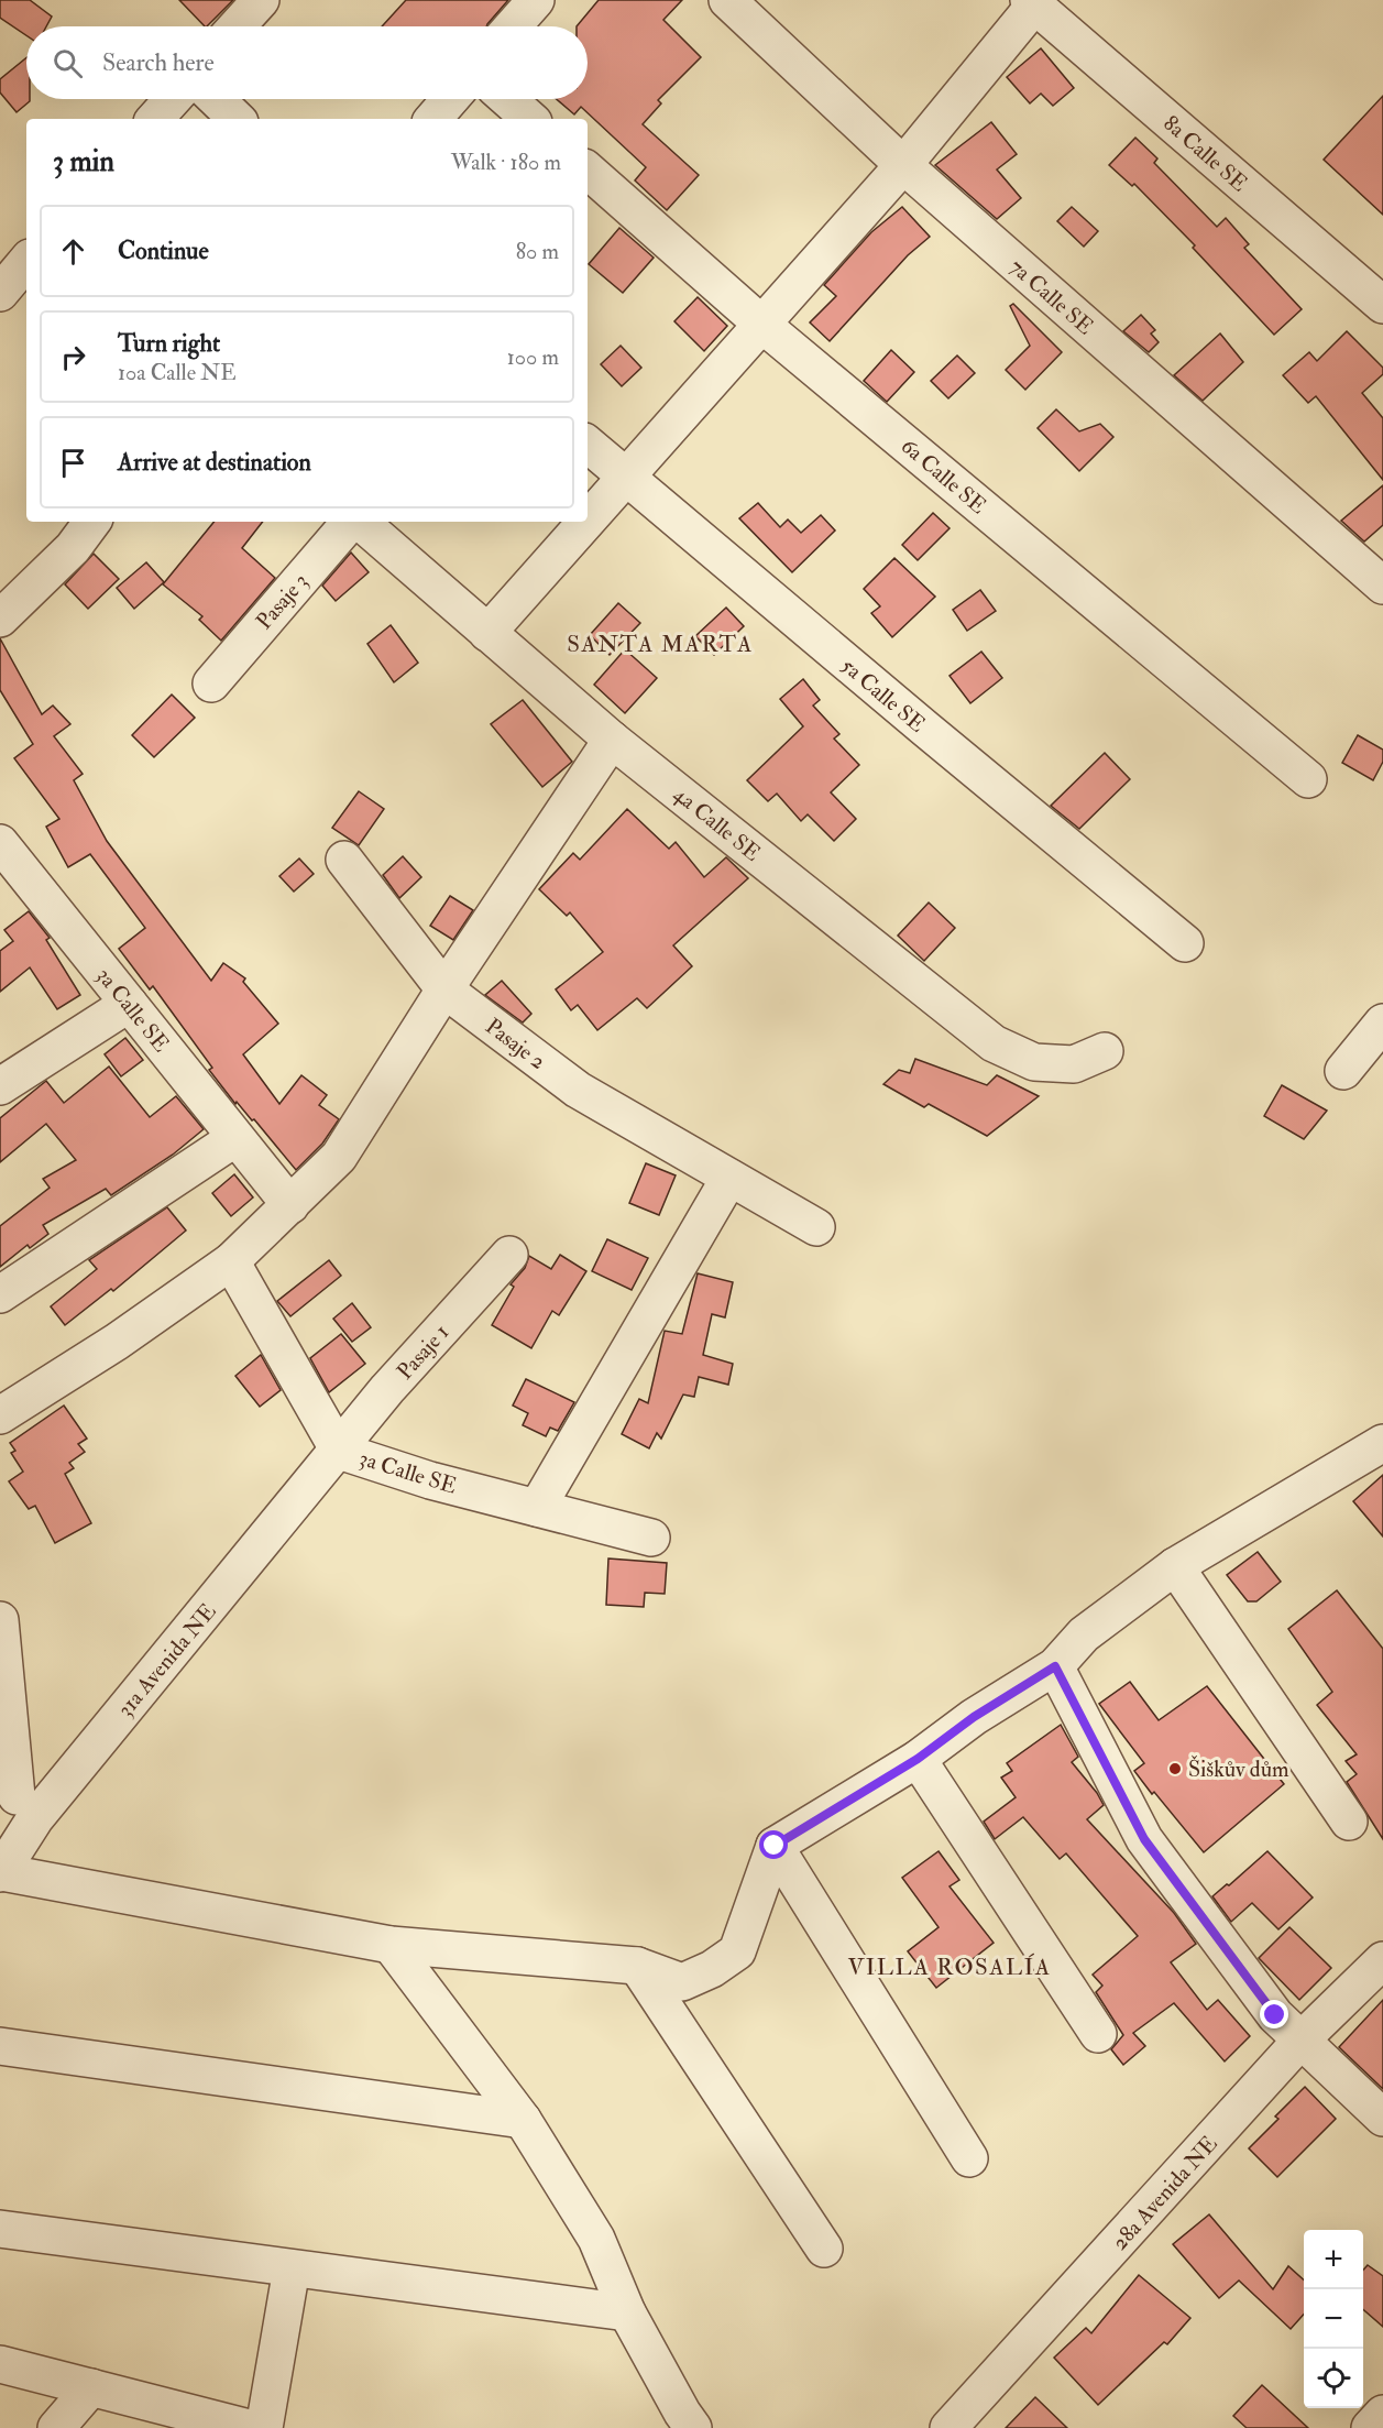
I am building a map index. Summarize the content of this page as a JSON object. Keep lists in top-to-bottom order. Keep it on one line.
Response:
{"streets":{"street":["8a Calle SE","7a Calle SE","6a Calle SE","Pasaje 3","5a Calle SE","4a Calle SE","3a Calle SE","Pasaje 2","Pasaje 1","31a Avenida NE","28a Avenida NE"]},"crossings":[["3a Calle SE","Pasaje 1"],["3a Calle SE","31a Avenida NE"],["Pasaje 1","31a Avenida NE"]],"districts":["SANTA MARTA","VILLA ROSALÍA"],"places":["Šiškův dům"],"page":{"search":"Search here","heading":["3 min","Walk · 180 m"],"list":[["Continue","80 m"],["Turn right","10a Calle NE","100 m"],"Arrive at destination"],"map_buttons":["+","−"]}}
